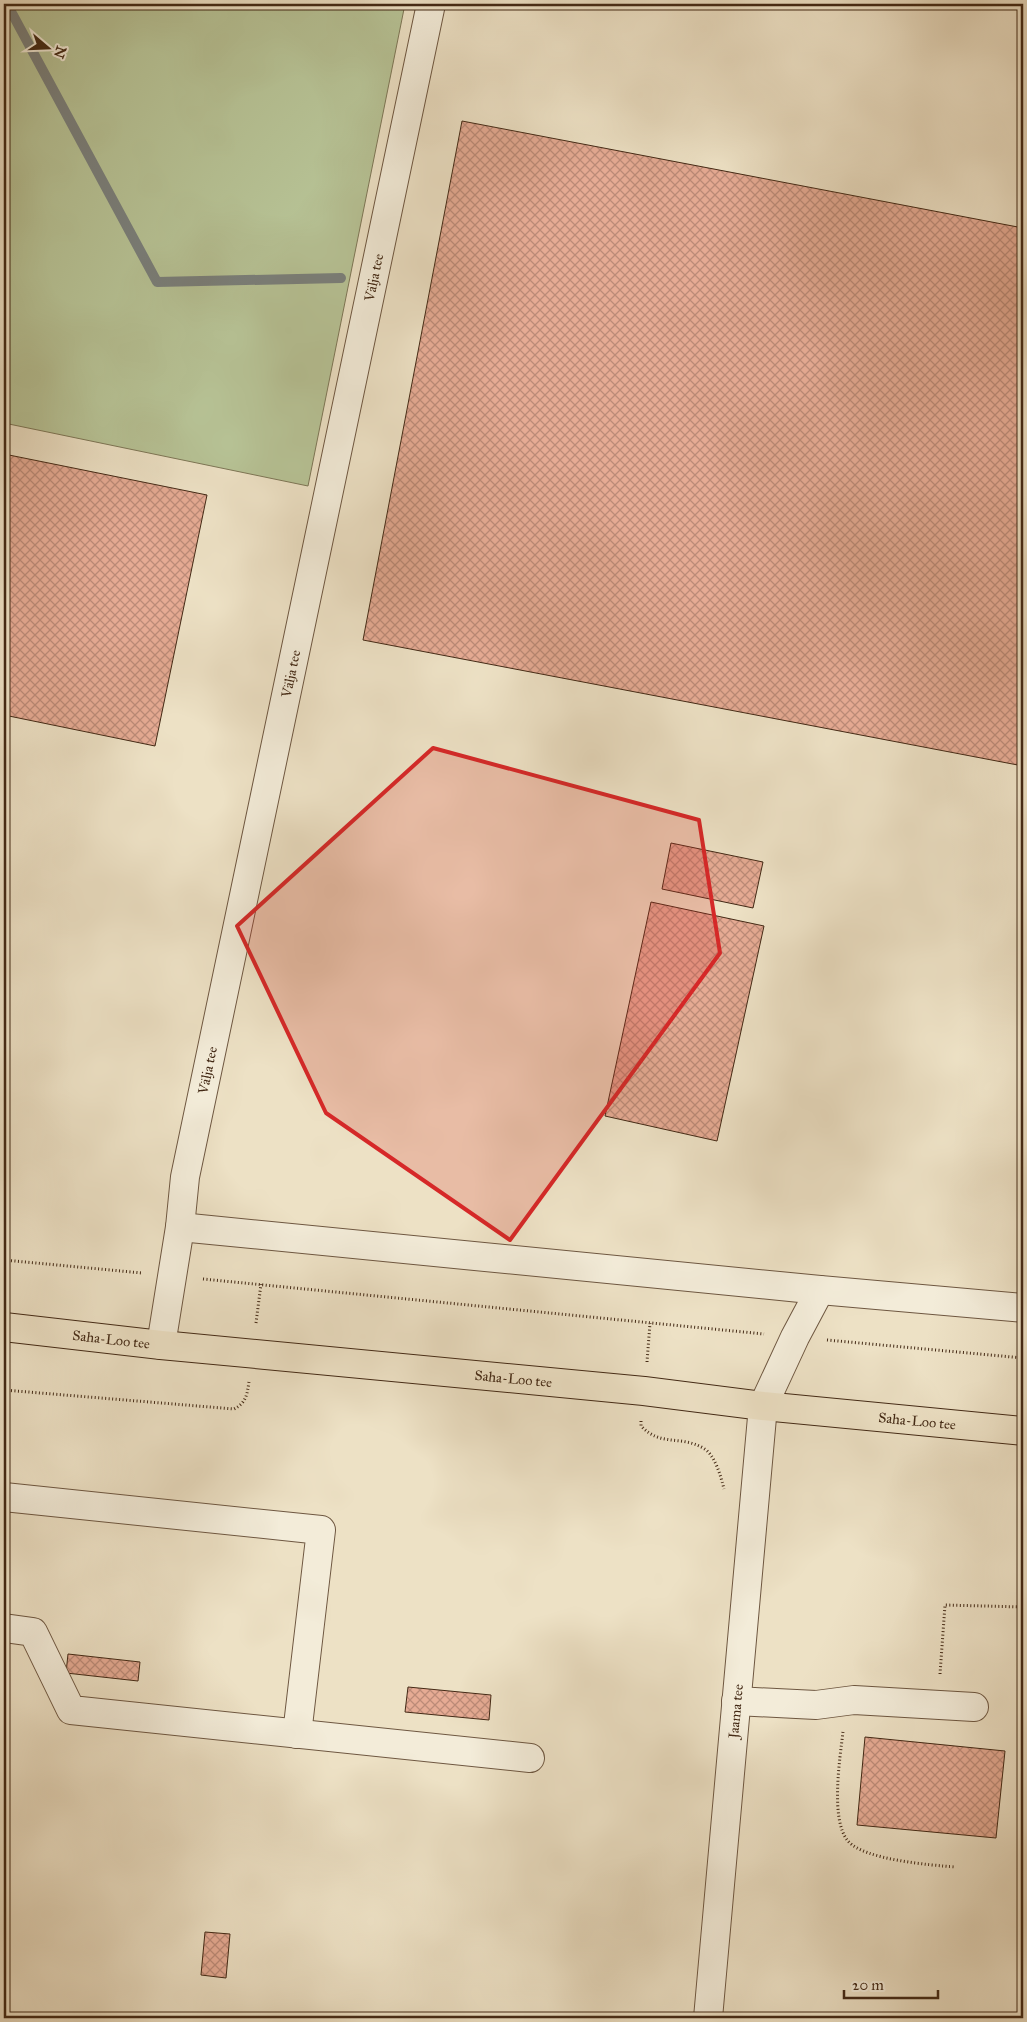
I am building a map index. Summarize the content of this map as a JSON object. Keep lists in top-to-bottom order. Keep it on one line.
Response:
{"streets":{"main road":["Saha-Loo tee"],"street":["Välja tee","Jaama tee"]},"crossings":[["Välja tee","Saha-Loo tee"],["Saha-Loo tee","Jaama tee"]],"scale_bar":"20 m","north":"right"}
